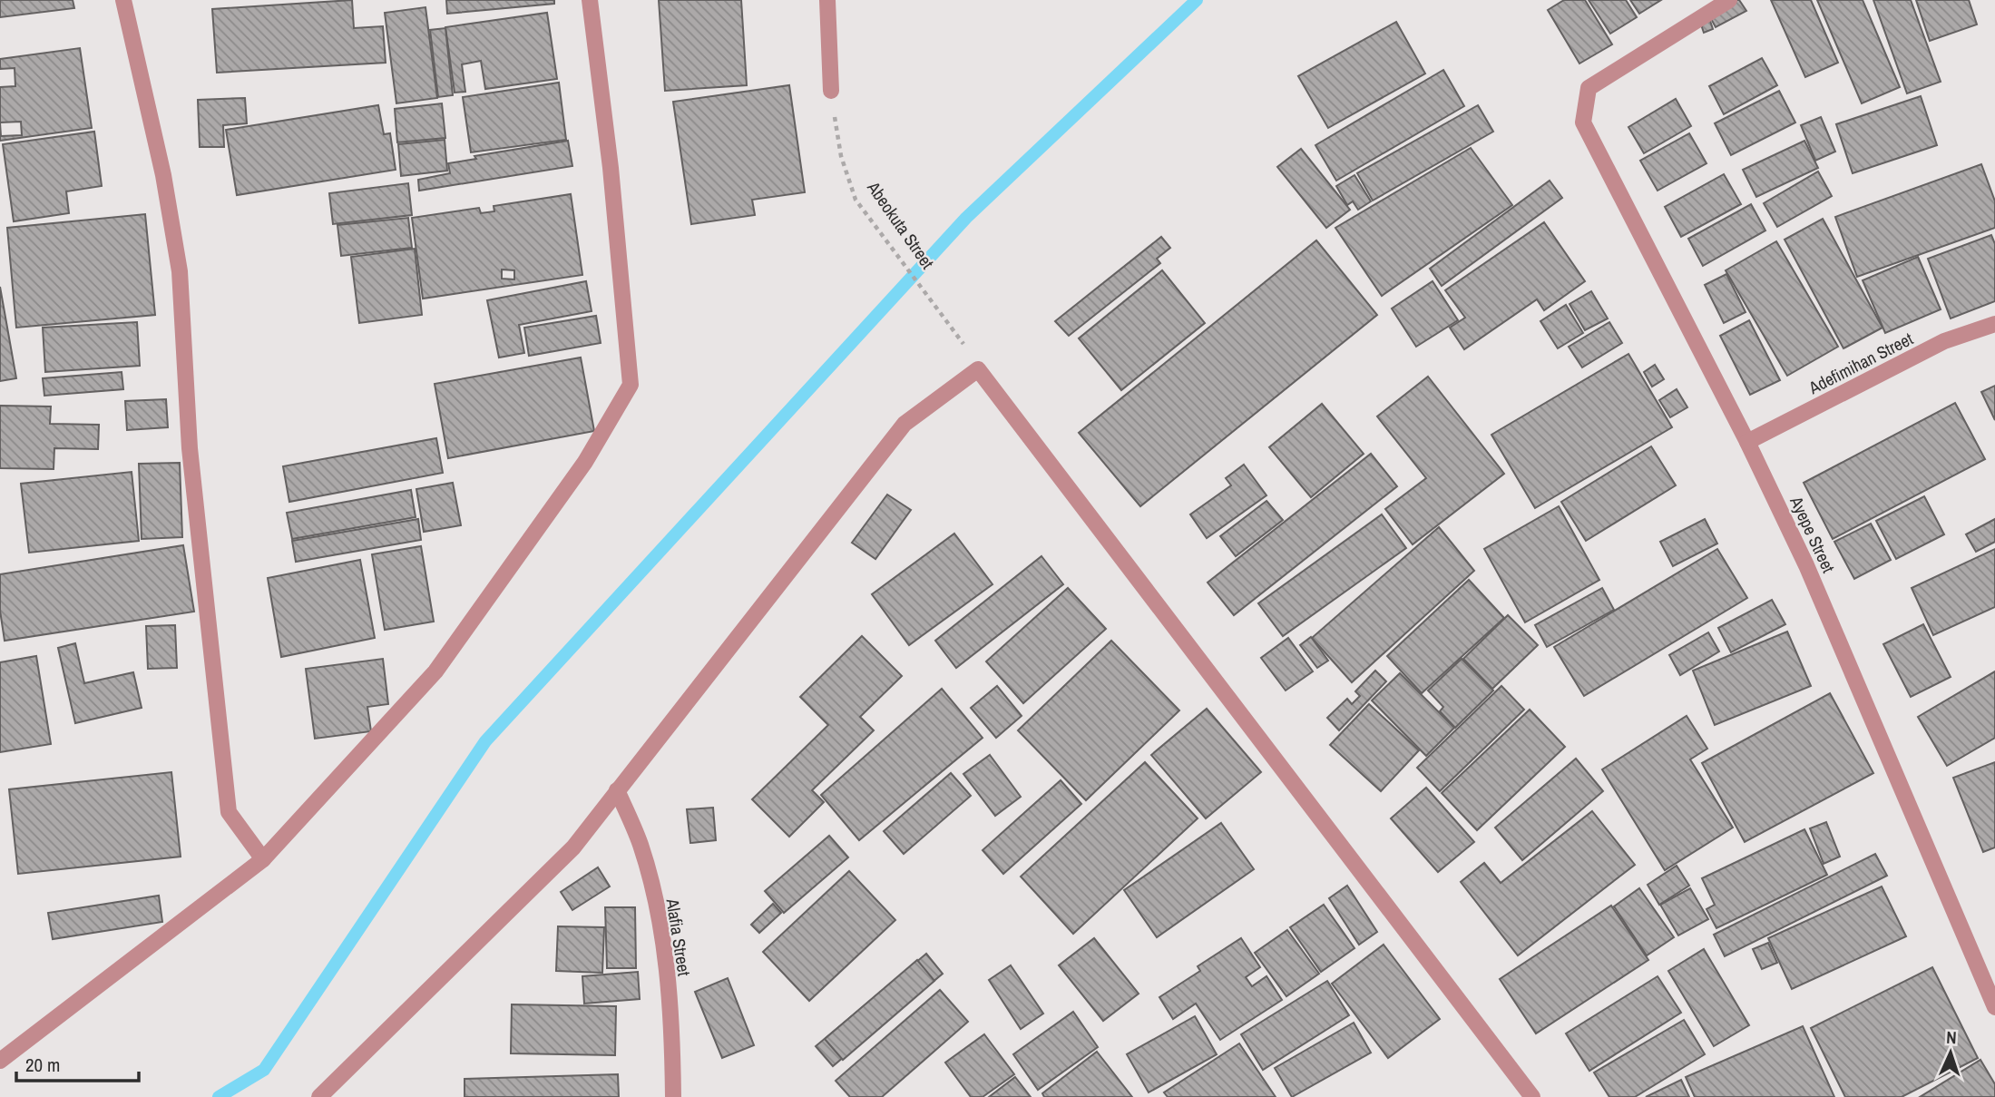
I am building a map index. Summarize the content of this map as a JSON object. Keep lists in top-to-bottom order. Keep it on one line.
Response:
{"streets":{"street":["Adefimihan Street","Ayepe Street","Alafia Street"],"path":["Abeokuta Street"]},"crossings":[["Adefimihan Street","Ayepe Street"]],"scale_bar":"20 m","north":"top"}
